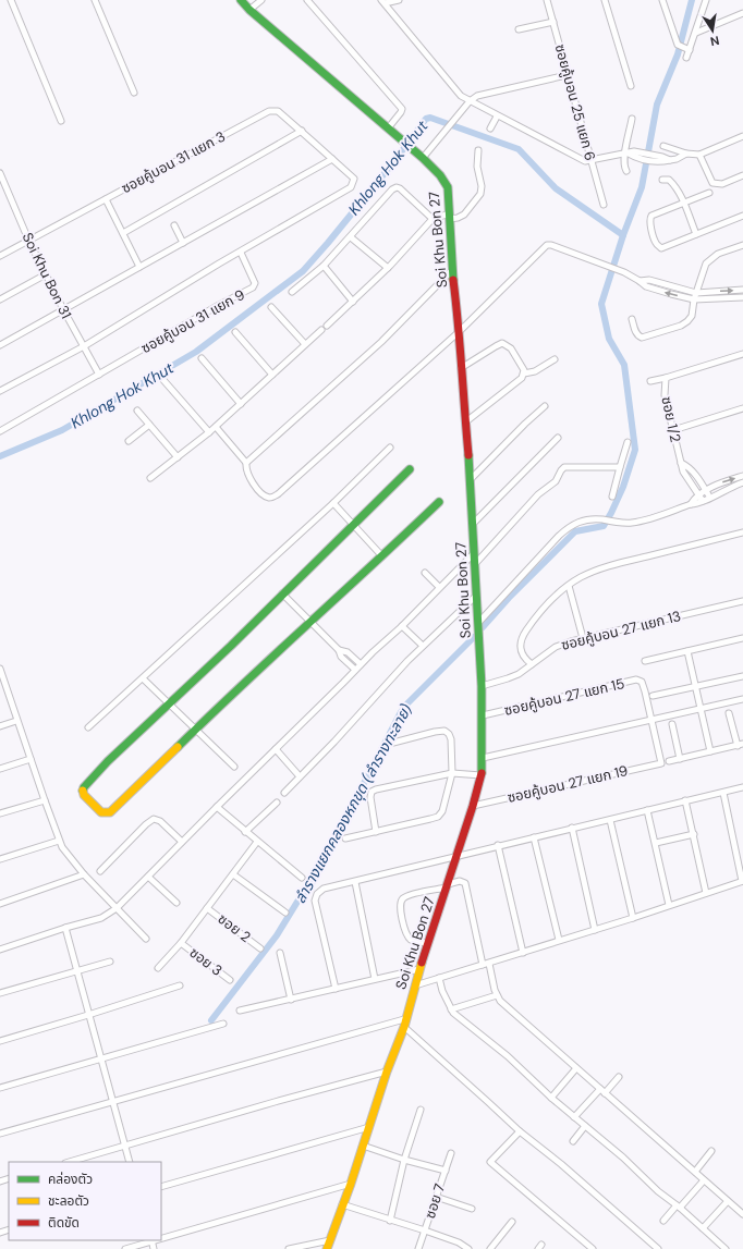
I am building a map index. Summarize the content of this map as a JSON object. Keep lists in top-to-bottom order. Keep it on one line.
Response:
{"streets":{"street":["ซอยคู้บอน 25 แยก 6","ซอยคู้บอน 31 แยก 3","Soi Khu Bon 27","Soi Khu Bon 31","ซอยคู้บอน 31 แยก 9","ซอย 1/2","ซอยคู้บอน 27 แยก 13","ซอยคู้บอน 27 แยก 15","ซอยคู้บอน 27 แยก 19","ซอย 2","ซอย 3","ซอย 7"]},"crossings":[["ซอยคู้บอน 31 แยก 3","Soi Khu Bon 31"],["ซอยคู้บอน 31 แยก 3","ซอยคู้บอน 31 แยก 9"],["Soi Khu Bon 27","ซอยคู้บอน 27 แยก 13"],["Soi Khu Bon 27","ซอยคู้บอน 27 แยก 15"],["Soi Khu Bon 27","ซอยคู้บอน 27 แยก 19"],["Soi Khu Bon 31","ซอยคู้บอน 31 แยก 9"],["ซอยคู้บอน 27 แยก 15","ซอยคู้บอน 27 แยก 19"]],"water":["Khlong Hok Khut","ลำรางแยกคลองหกขุด (ลำรางทะลาย)"],"legend":["คล่องตัว","ชะลอตัว","ติดขัด"],"north":"bottom"}
